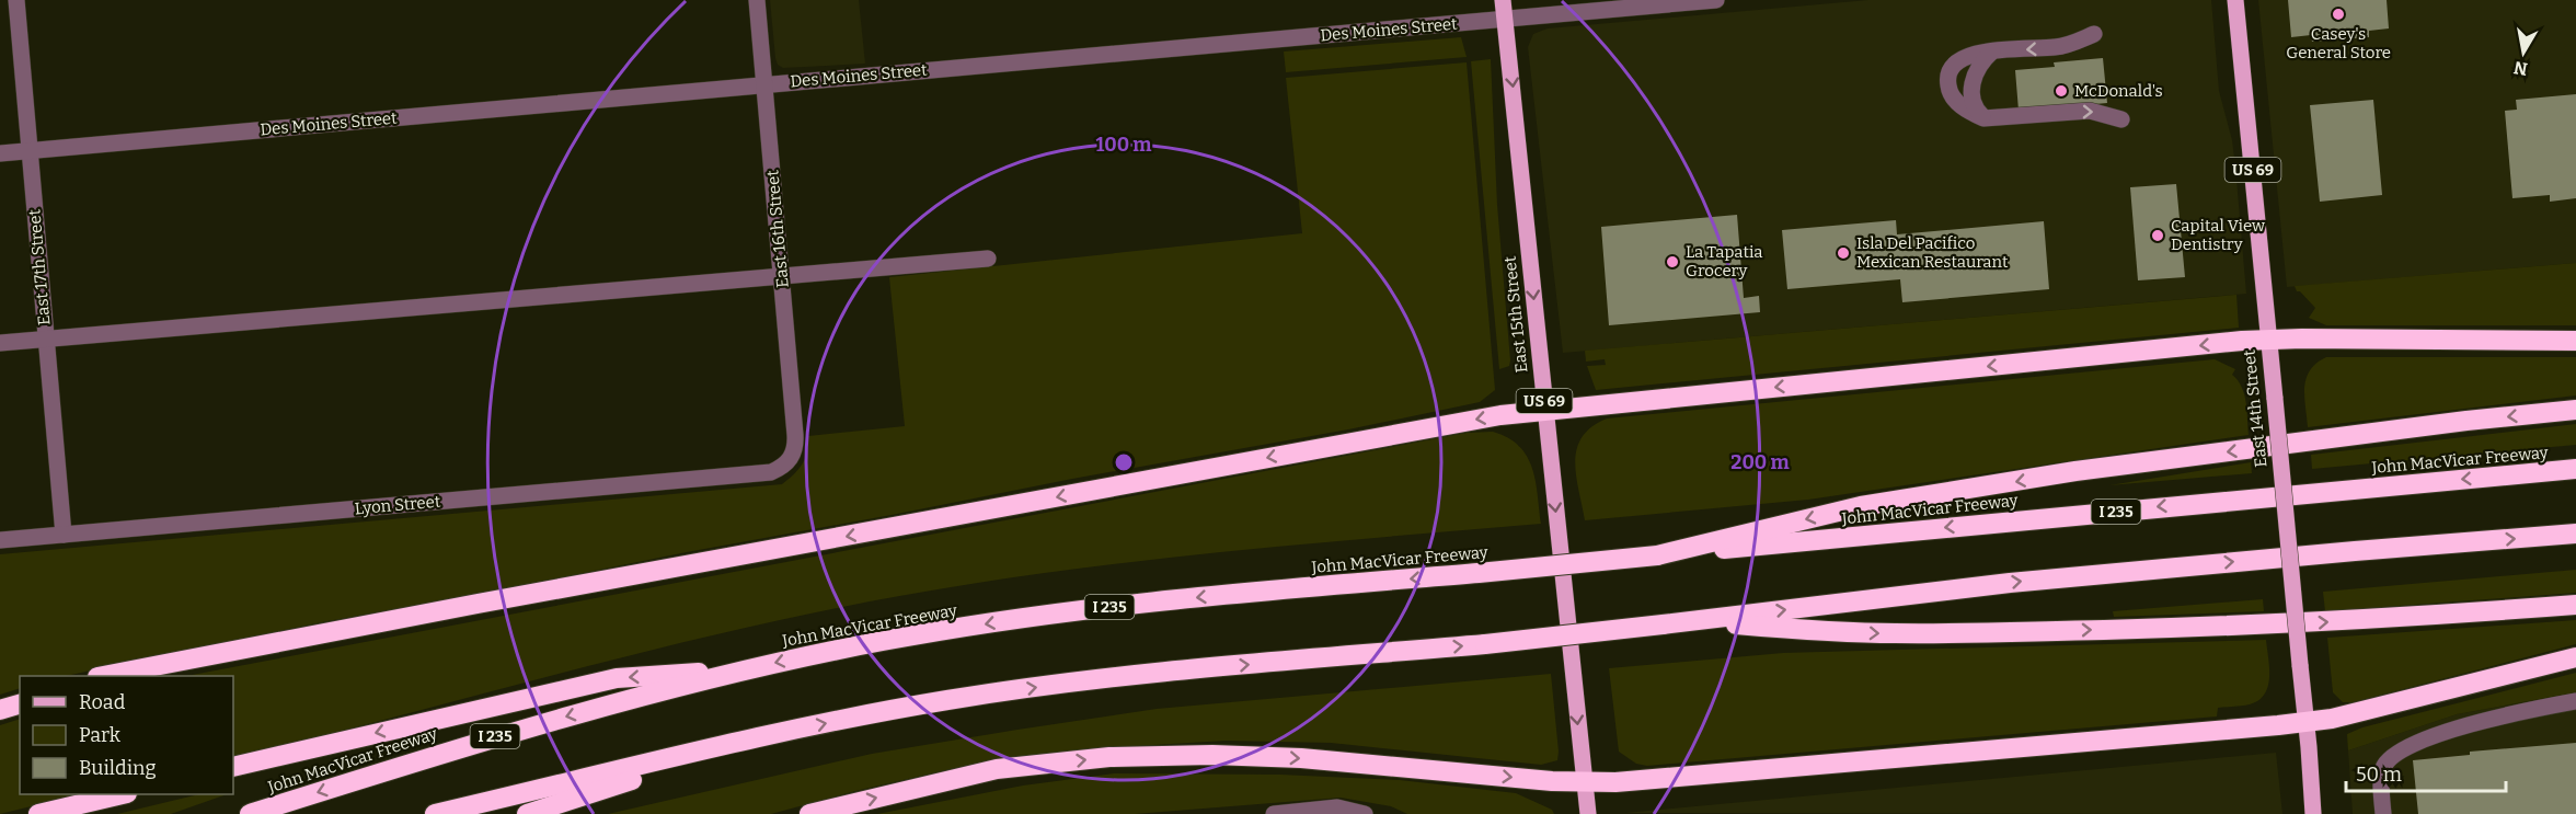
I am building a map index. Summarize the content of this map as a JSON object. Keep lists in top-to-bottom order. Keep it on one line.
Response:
{"streets":{"highway":["John MacVicar Freeway","I 235"],"main road":["US 69","East 15th Street","East 14th Street"],"street":["Des Moines Street","East 16th Street","East 17th Street","Lyon Street"]},"crossings":[["Des Moines Street","East 16th Street"],["Des Moines Street","East 17th Street"],["Des Moines Street","East 15th Street"],["US 69","East 15th Street"],["East 16th Street","Lyon Street"],["East 17th Street","Lyon Street"]],"one_way":["East 15th Street"],"places":["Casey's General Store","McDonald's","Capital View Dentistry","Isla Del Pacifico Mexican Restaurant","La Tapatia Grocery"],"legend":["Road","Park","Building"],"scale_bar":"50 m","north":"bottom","rings":["100 m","200 m"]}
